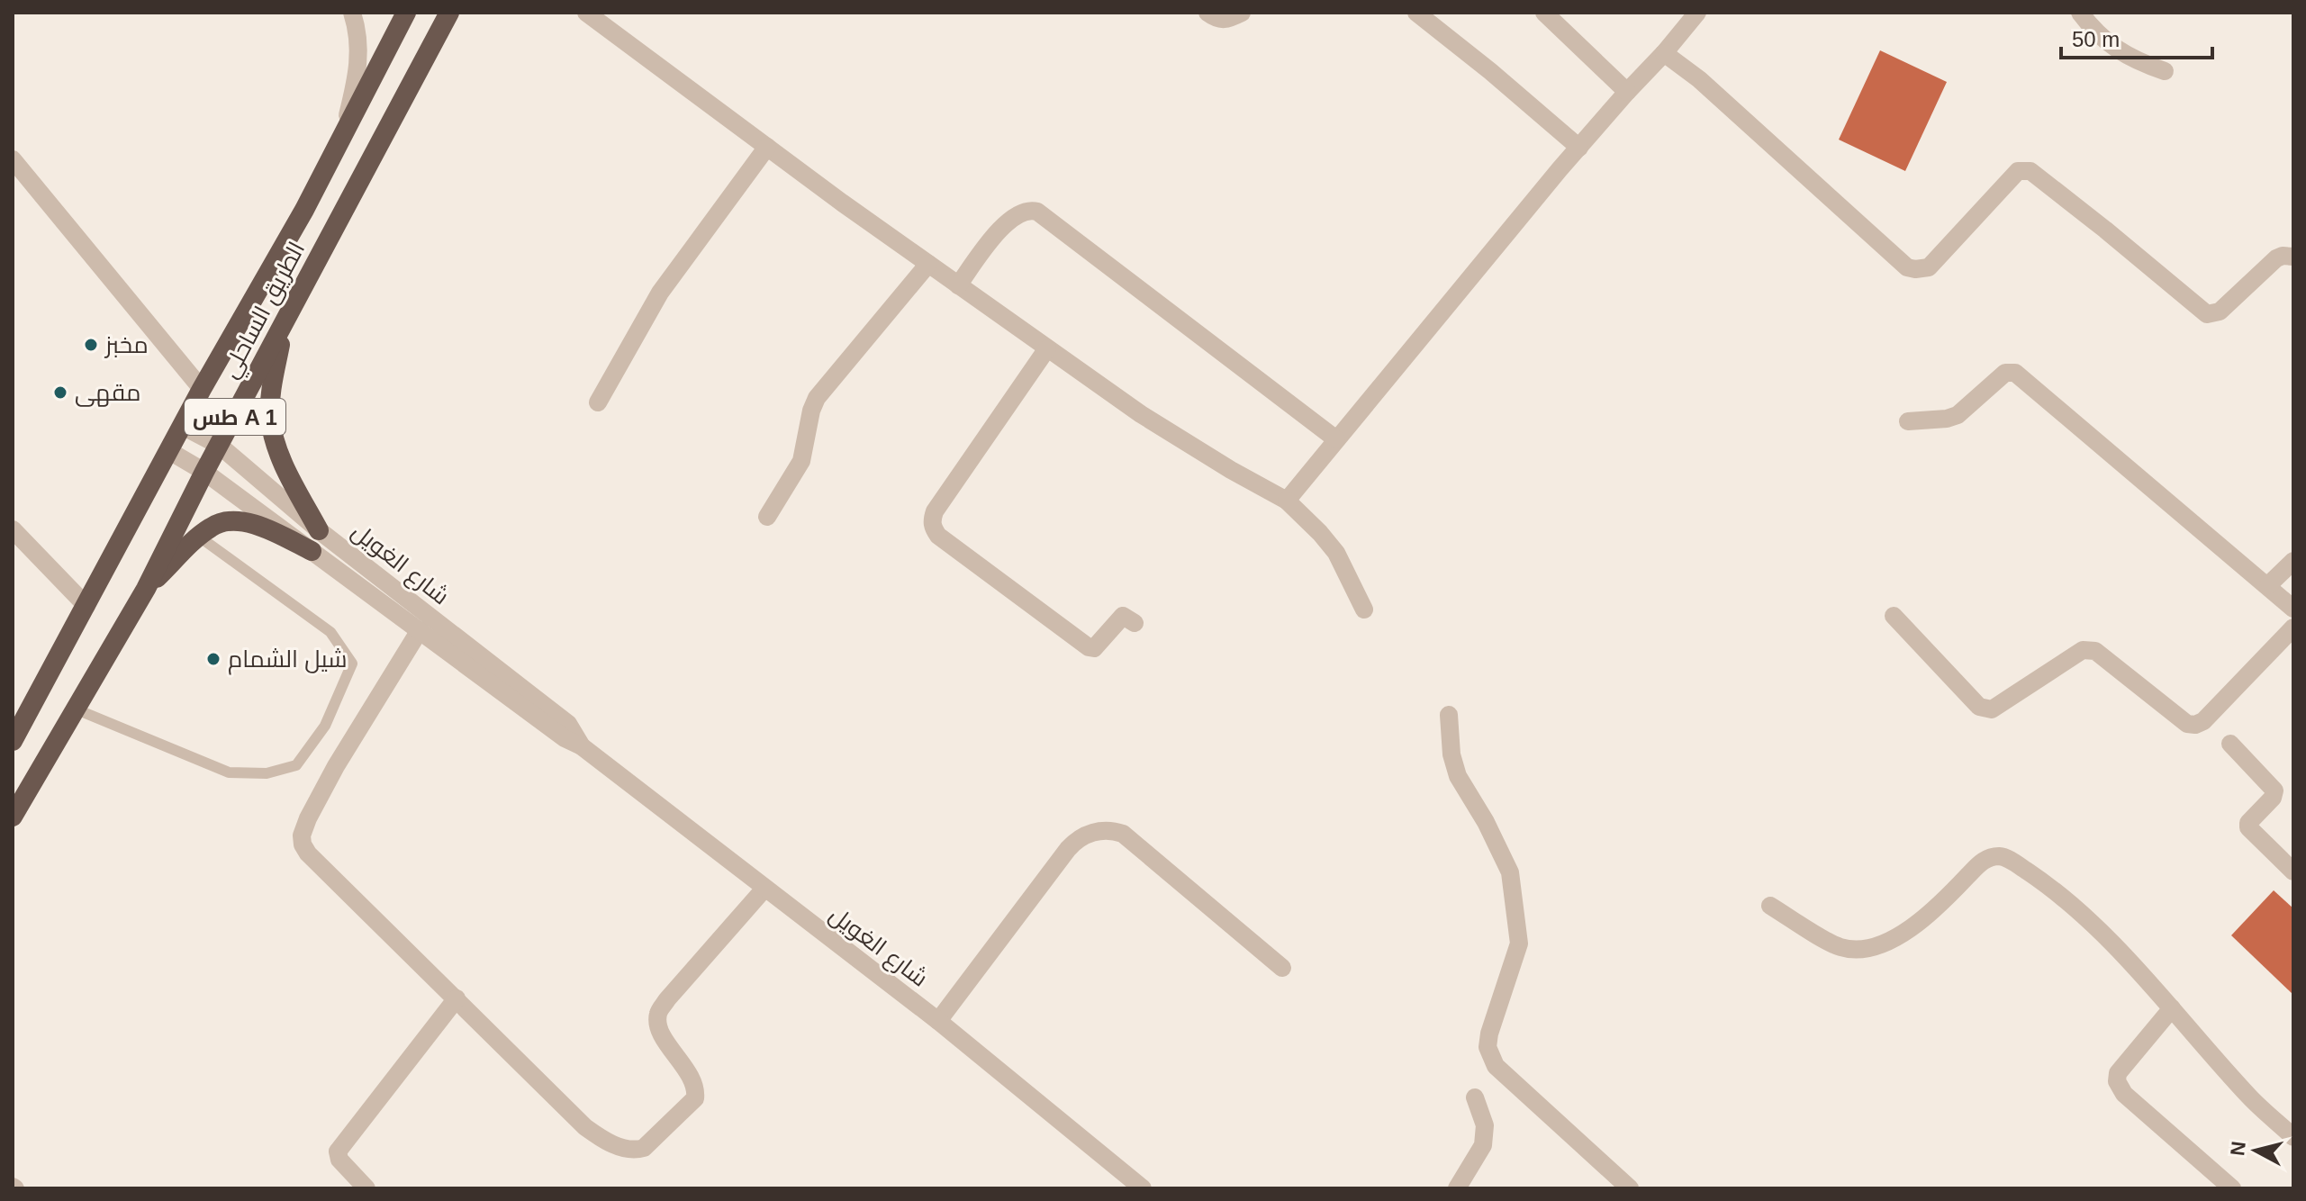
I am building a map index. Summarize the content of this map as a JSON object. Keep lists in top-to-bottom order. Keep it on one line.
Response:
{"streets":{"highway":["الطريق الساحلي","طس A 1"],"street":["شارع الغويل"]},"crossings":[["الطريق الساحلي","شارع الغويل"]],"places":["مخبز","مقهى","شيل الشمام"],"scale_bar":"50 m","north":"left"}
